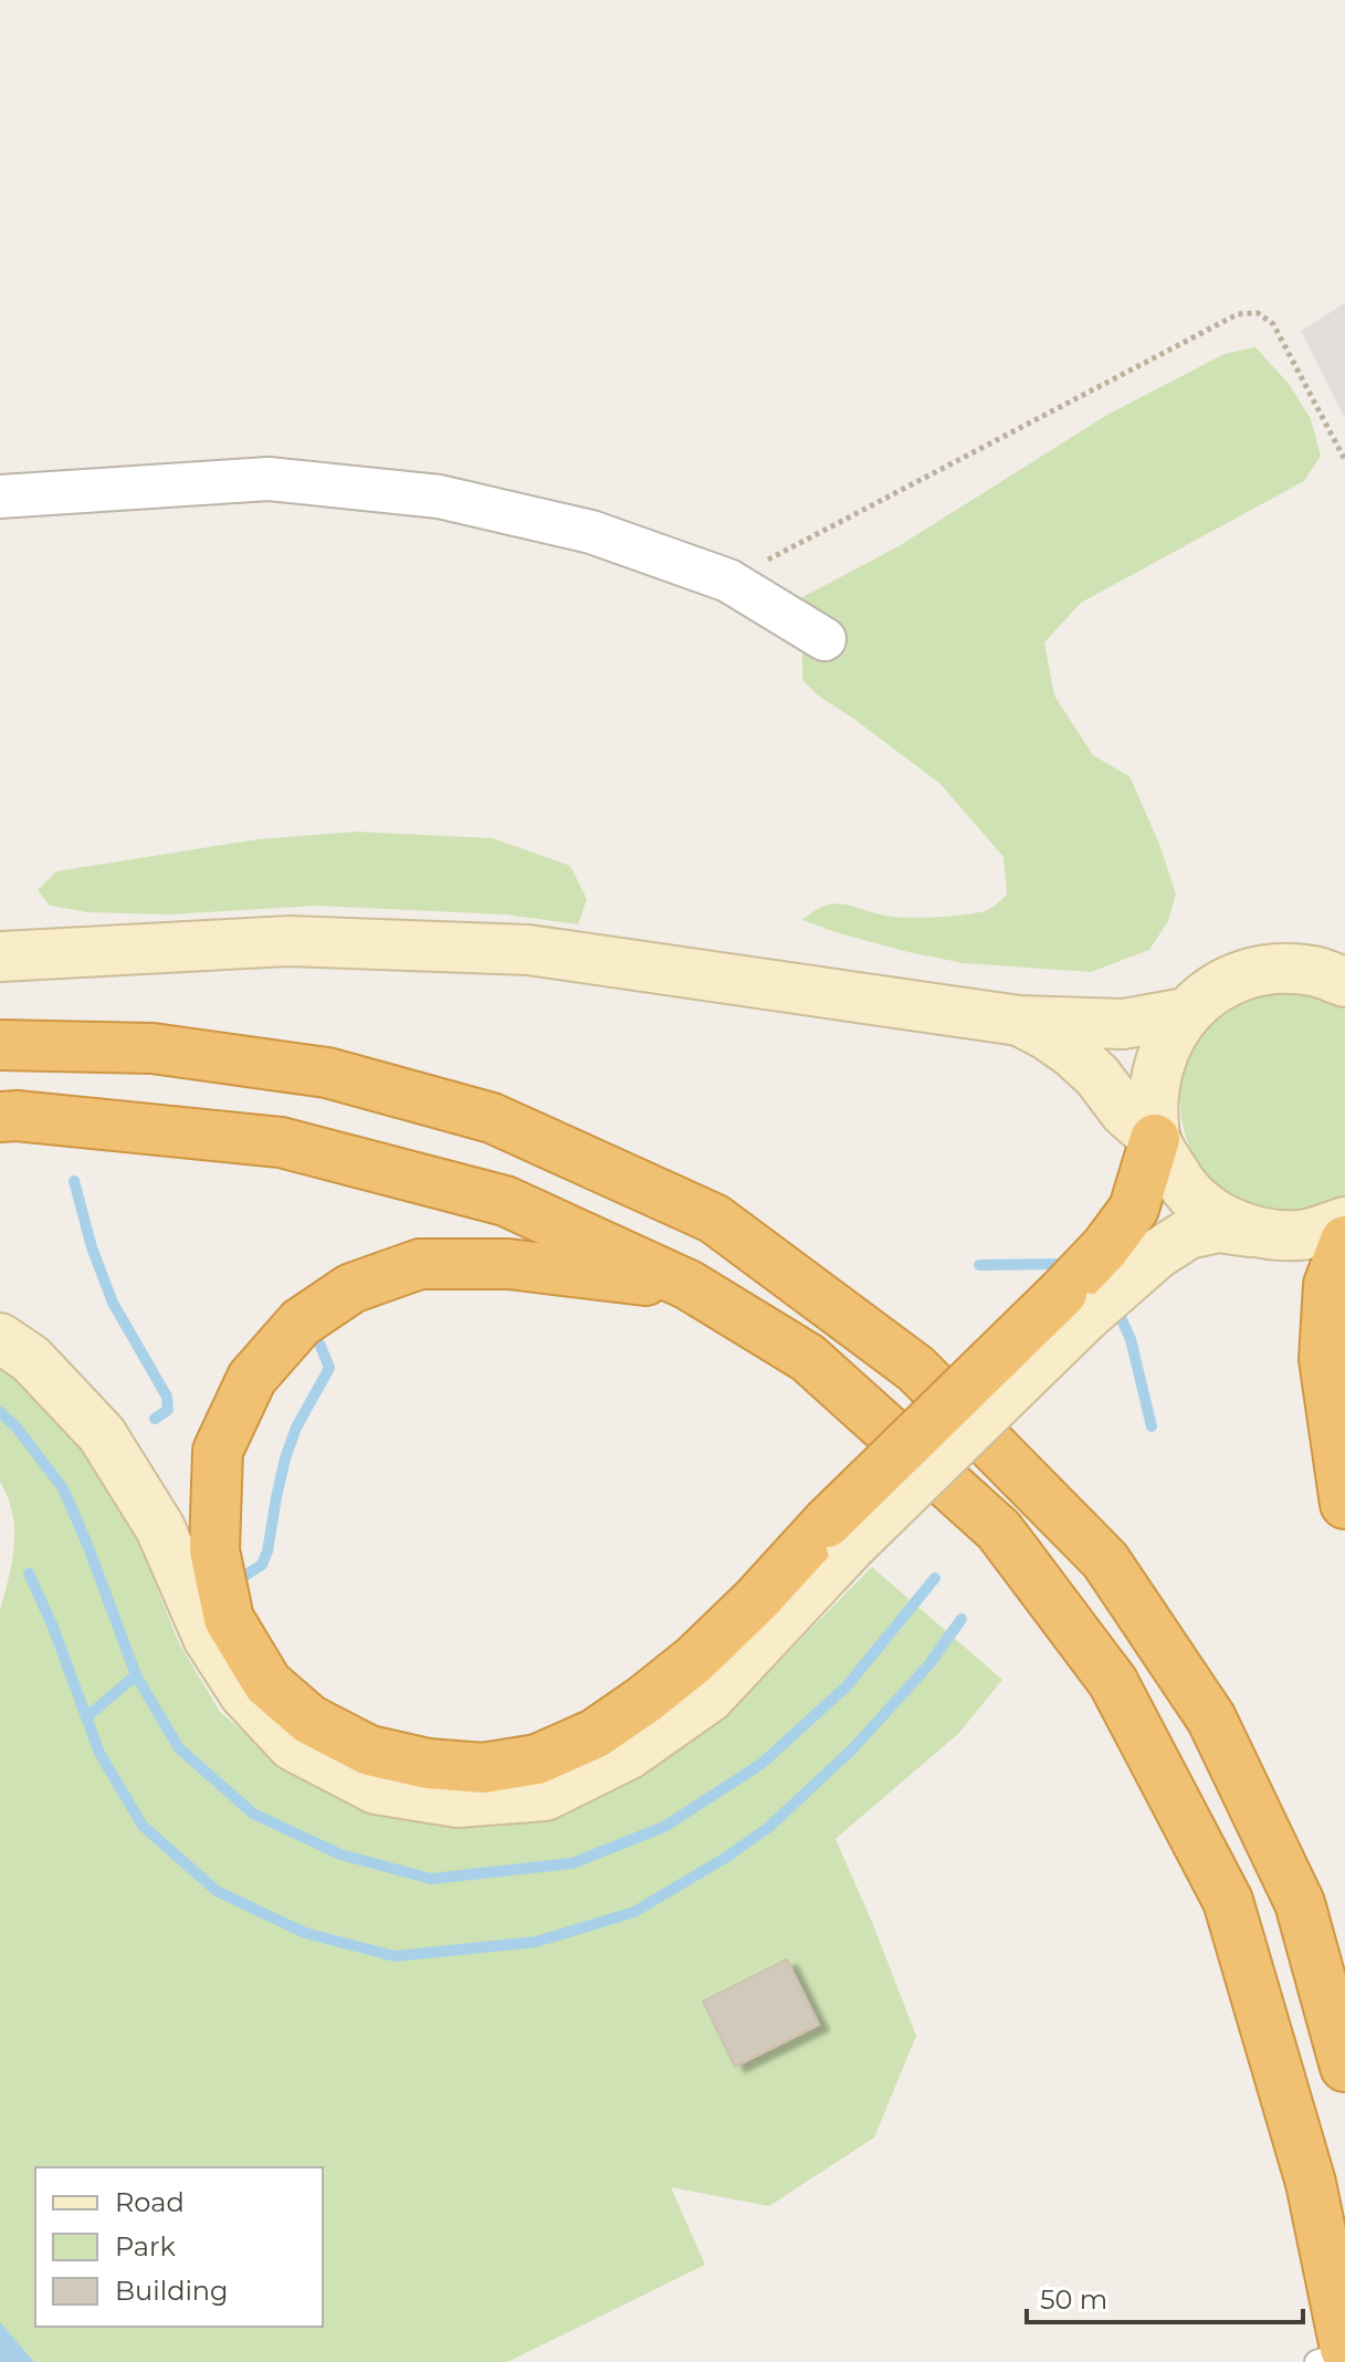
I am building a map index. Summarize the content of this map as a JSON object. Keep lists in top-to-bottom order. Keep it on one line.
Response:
{"legend":["Road","Park","Building"],"scale_bar":"50 m"}
